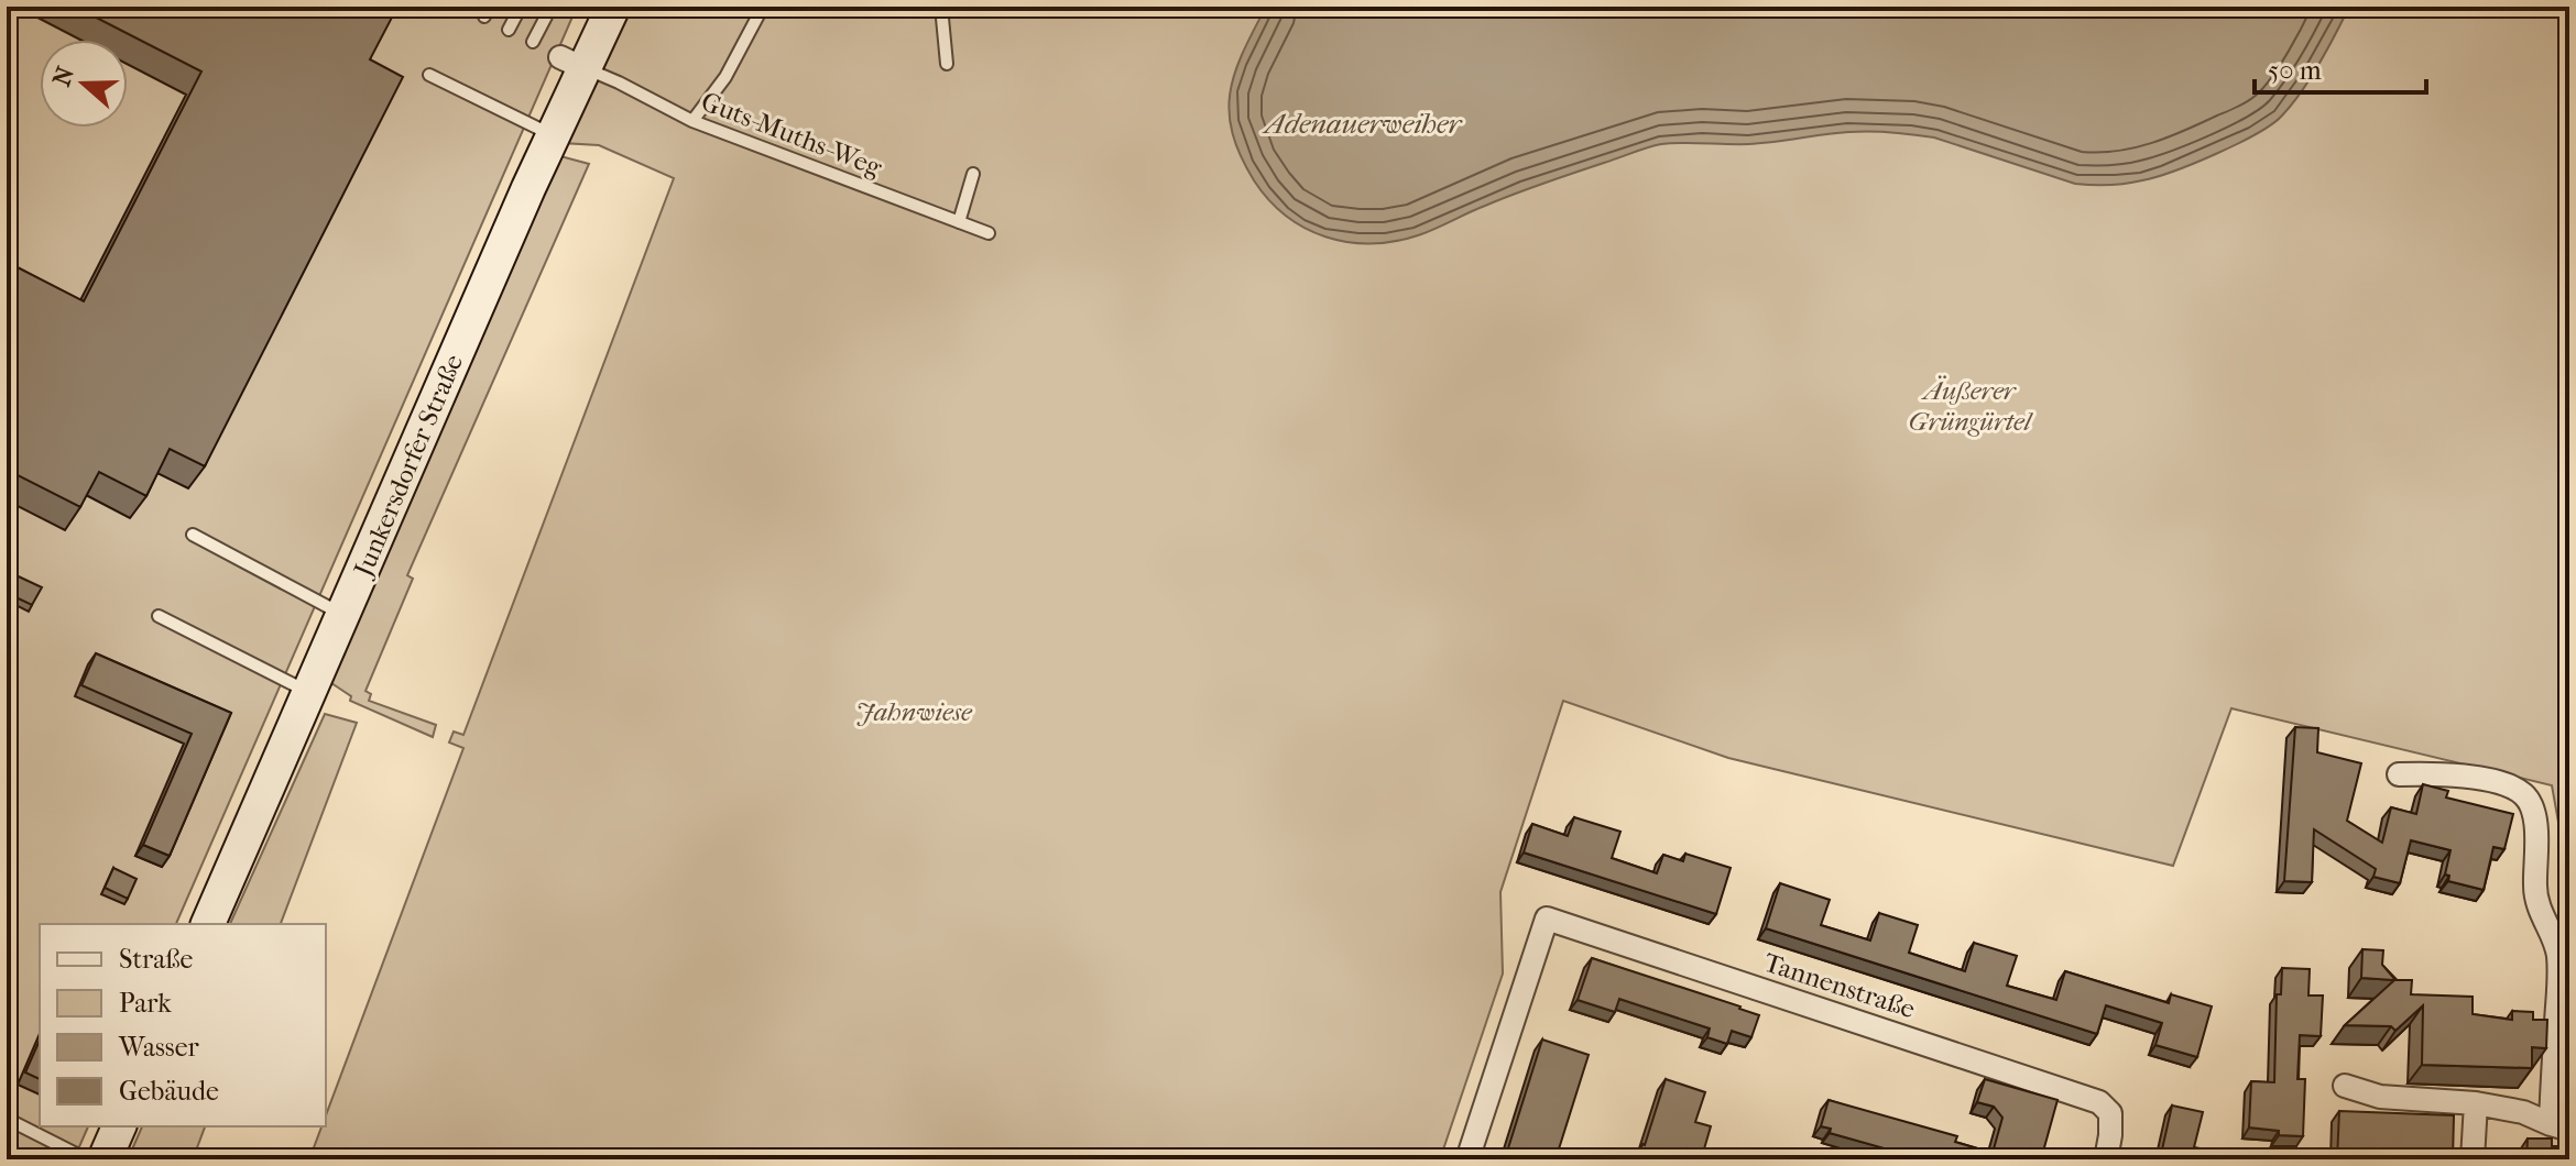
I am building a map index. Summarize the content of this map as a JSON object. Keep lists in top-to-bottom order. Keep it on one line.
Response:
{"streets":{"street":["Junkersdorfer Straße","Tannenstraße"],"lane":["Guts-Muths-Weg"]},"crossings":[["Guts-Muths-Weg","Junkersdorfer Straße"]],"water":["Adenauerweiher"],"parks":["Äußerer Grüngürtel","Jahnwiese"],"legend":["Straße","Park","Wasser","Gebäude"],"scale_bar":"50 m","north":"left"}
